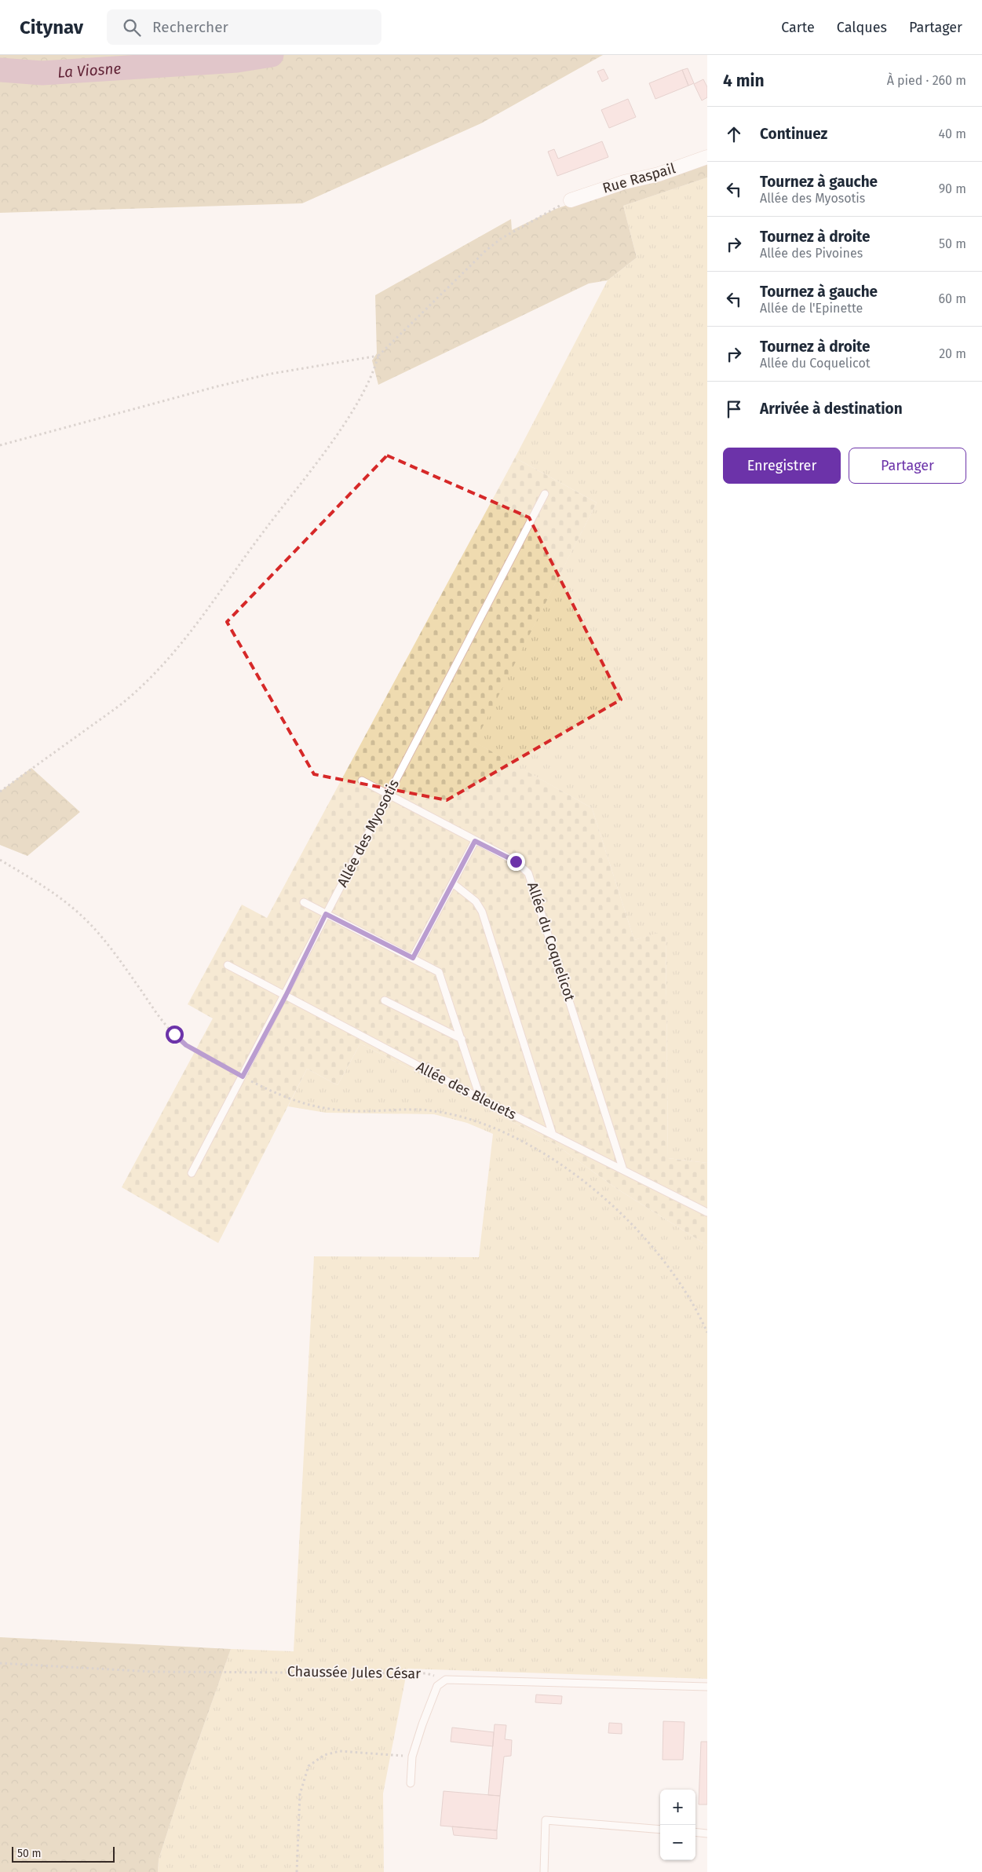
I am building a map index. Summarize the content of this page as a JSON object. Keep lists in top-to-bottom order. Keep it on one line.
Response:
{"streets":{"street":["Rue Raspail"],"lane":["Allée des Myosotis","Allée du Coquelicot","Allée des Bleuets"],"path":["Chaussée Jules César"]},"crossings":[["Allée des Myosotis","Allée du Coquelicot"],["Allée des Myosotis","Allée des Bleuets"],["Allée du Coquelicot","Allée des Bleuets"]],"water":["La Viosne"],"scale_bar":"50 m","page":{"header":"Citynav","search":"Rechercher","nav":["Carte","Calques","Partager"],"heading":["4 min","À pied · 260 m"],"list":[["Continuez","40 m"],["Tournez à gauche","Allée des Myosotis","90 m"],["Tournez à droite","Allée des Pivoines","50 m"],["Tournez à gauche","Allée de l'Epinette","60 m"],["Tournez à droite","Allée du Coquelicot","20 m"],"Arrivée à destination"],"buttons":["Enregistrer","Partager"],"map_buttons":["+","−"],"scale":"50 m"}}
